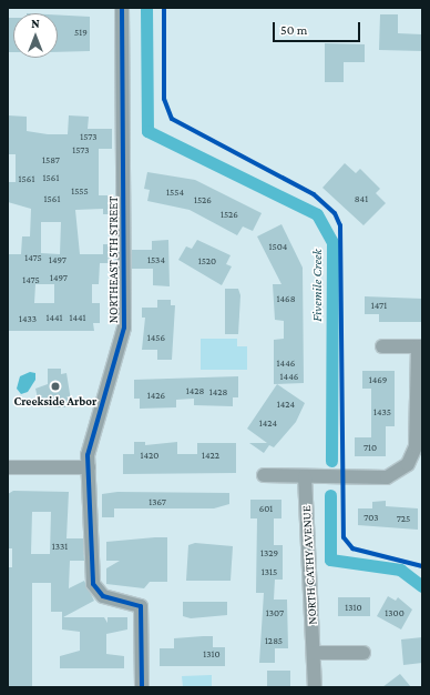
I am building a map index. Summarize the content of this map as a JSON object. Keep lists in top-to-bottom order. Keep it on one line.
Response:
{"streets":{"street":["NORTHEAST 5TH STREET","NORTH CATHY AVENUE"]},"water":["Fivemile Creek"],"places":["Creekside Arbor"],"house_numbers":["519","1573","1573","1587","1561","1561","1555","1554","1561","841","1526","1526","1504","1475","1497","1534","1520","1497","1475","1468","1471","1441","1441","1433","1456","1446","1446","1469","1428","1428","1426","1424","1435","1424","710","1420","1422","1367","601","703","725","1331","1329","1315","1310","1307","1300","1285","1310"],"scale_bar":"50 m","north":"top"}
